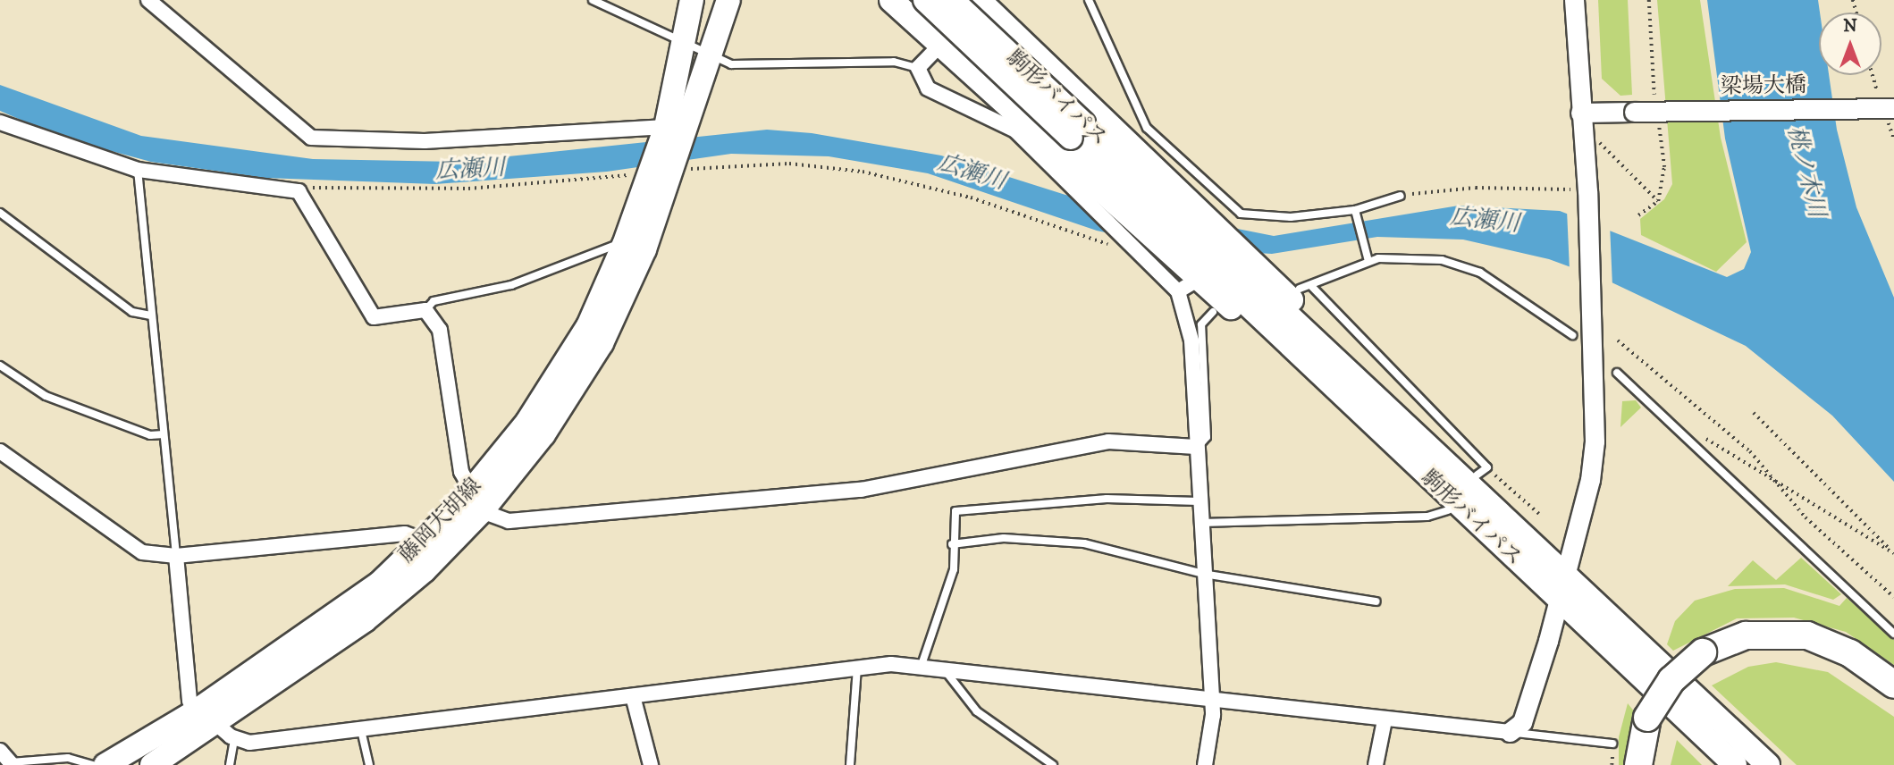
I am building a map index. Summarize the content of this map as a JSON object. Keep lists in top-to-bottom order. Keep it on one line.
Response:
{"streets":{"main road":["駒形バイパス","藤岡大胡線"],"street":["梁場大橋"]},"water":["広瀬川","桃ノ木川"],"north":"top"}
